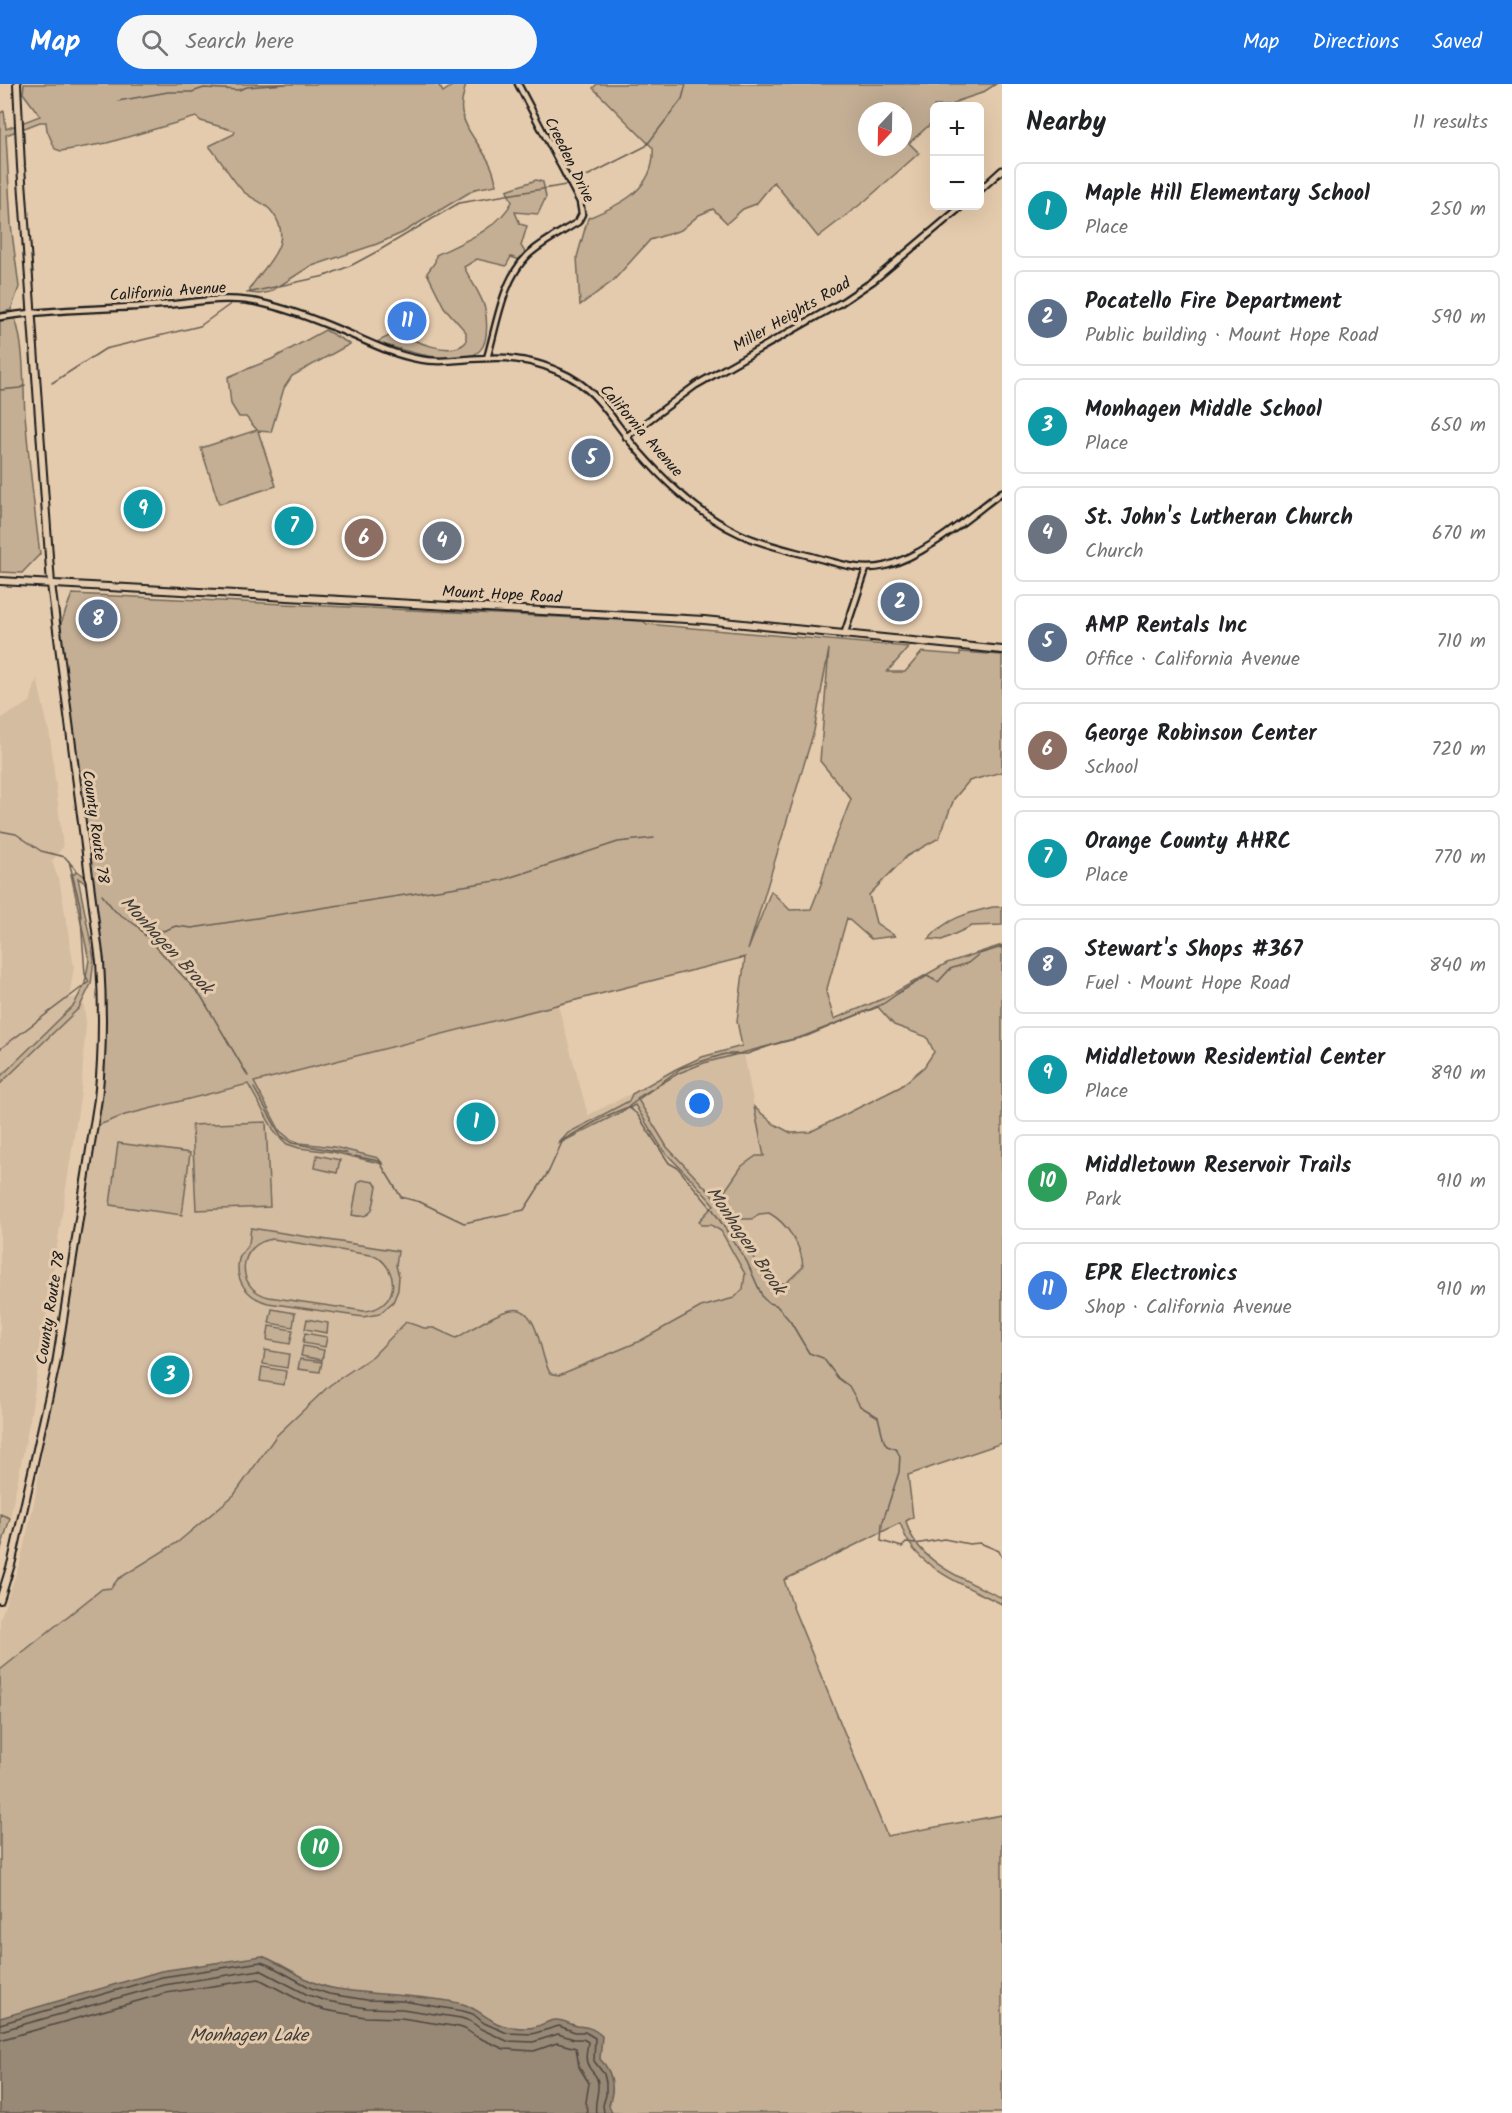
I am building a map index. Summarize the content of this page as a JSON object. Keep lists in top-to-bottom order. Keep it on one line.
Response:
{"streets":{"street":["Creeden Drive","California Avenue","Miller Heights Road","Mount Hope Road","County Route 78"]},"crossings":[["Creeden Drive","California Avenue"],["California Avenue","Miller Heights Road"],["California Avenue","County Route 78"],["Mount Hope Road","County Route 78"]],"water":["Monhagen Brook","Monhagen Lake"],"north":"bottom","page":{"header":"Map","search":"Search here","nav":["Map","Directions","Saved"],"heading":["Nearby","11 results"],"map_buttons":["+","−"],"list":[{"mark":"1","name":"Maple Hill Elementary School","note":"Place","value":"250 m"},{"mark":"2","name":"Pocatello Fire Department","note":"Public building · Mount Hope Road","value":"590 m"},{"mark":"3","name":"Monhagen Middle School","note":"Place","value":"650 m"},{"mark":"4","name":"St. John's Lutheran Church","note":"Church","value":"670 m"},{"mark":"5","name":"AMP Rentals Inc","note":"Office · California Avenue","value":"710 m"},{"mark":"6","name":"George Robinson Center","note":"School","value":"720 m"},{"mark":"7","name":"Orange County AHRC","note":"Place","value":"770 m"},{"mark":"8","name":"Stewart's Shops #367","note":"Fuel · Mount Hope Road","value":"840 m"},{"mark":"9","name":"Middletown Residential Center","note":"Place","value":"890 m"},{"mark":"10","name":"Middletown Reservoir Trails","note":"Park","value":"910 m"},{"mark":"11","name":"EPR Electronics","note":"Shop · California Avenue","value":"910 m"}],"pins":["11","5","9","7","6","4","2","8","1","3","10"]}}
